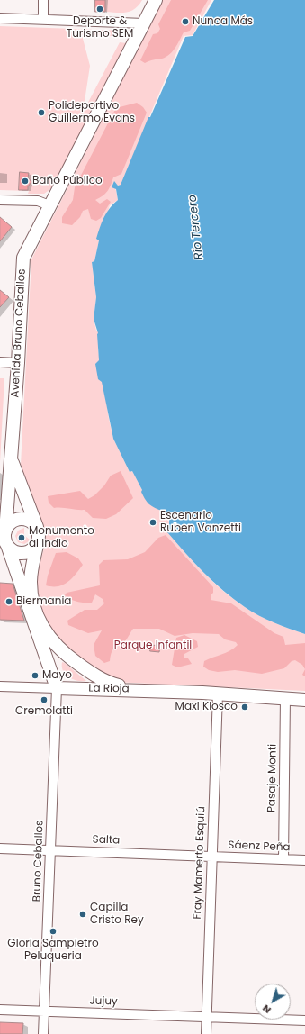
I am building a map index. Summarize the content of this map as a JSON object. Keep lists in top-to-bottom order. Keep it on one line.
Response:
{"streets":{"main road":["Avenida Bruno Ceballos","La Rioja"],"street":["Pasaje Monti","Salta","Sáenz Peña","Bruno Ceballos","Fray Mamerto Esquiú","Jujuy"]},"crossings":[["La Rioja","Pasaje Monti"],["La Rioja","Bruno Ceballos"],["La Rioja","Fray Mamerto Esquiú"],["Pasaje Monti","Sáenz Peña"],["Salta","Sáenz Peña"],["Salta","Bruno Ceballos"],["Salta","Fray Mamerto Esquiú"],["Sáenz Peña","Fray Mamerto Esquiú"],["Bruno Ceballos","Jujuy"],["Fray Mamerto Esquiú","Jujuy"]],"water":["Río Tercero"],"parks":["Parque Infantil"],"places":["Deporte & Turismo SEM","Nunca Más","Polideportivo Guillermo Evans","Baño Público","Escenario Ruben Vanzetti","Monumento al Indio","Biermania","Mayo","Cremolatti","Maxi Kiosco","Capilla Cristo Rey","Gloria Sampietro Peluqueria"],"north":"bottom left"}
